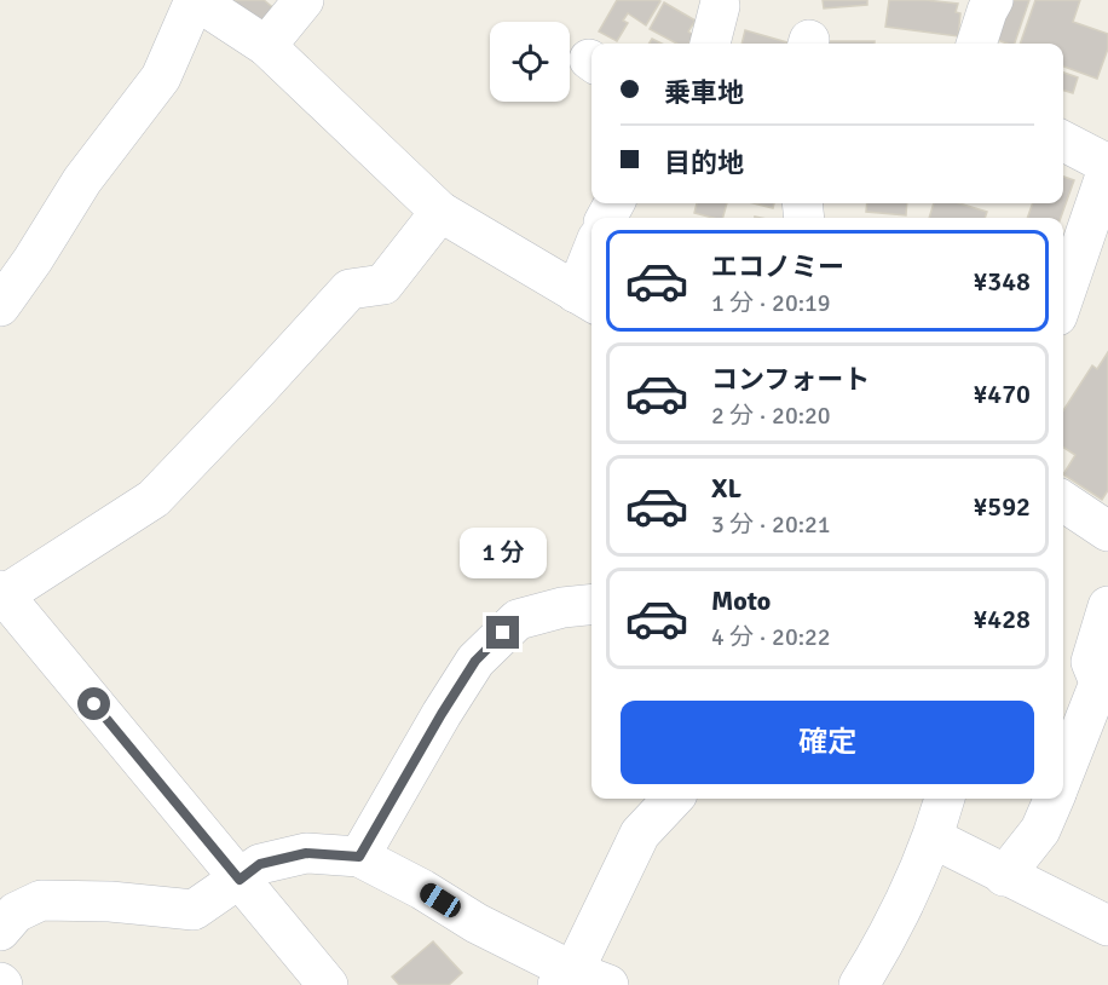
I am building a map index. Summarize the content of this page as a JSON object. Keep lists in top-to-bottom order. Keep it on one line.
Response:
{"page":{"banner":["乗車地","目的地"],"list":[{"name":"エコノミー","note":"1 分 · 20:19","value":"¥348"},{"name":"コンフォート","note":"2 分 · 20:20","value":"¥470"},{"name":"XL","note":"3 分 · 20:21","value":"¥592"},{"name":"Moto","note":"4 分 · 20:22","value":"¥428"}],"bubble":"1 分","buttons":"確定"}}
